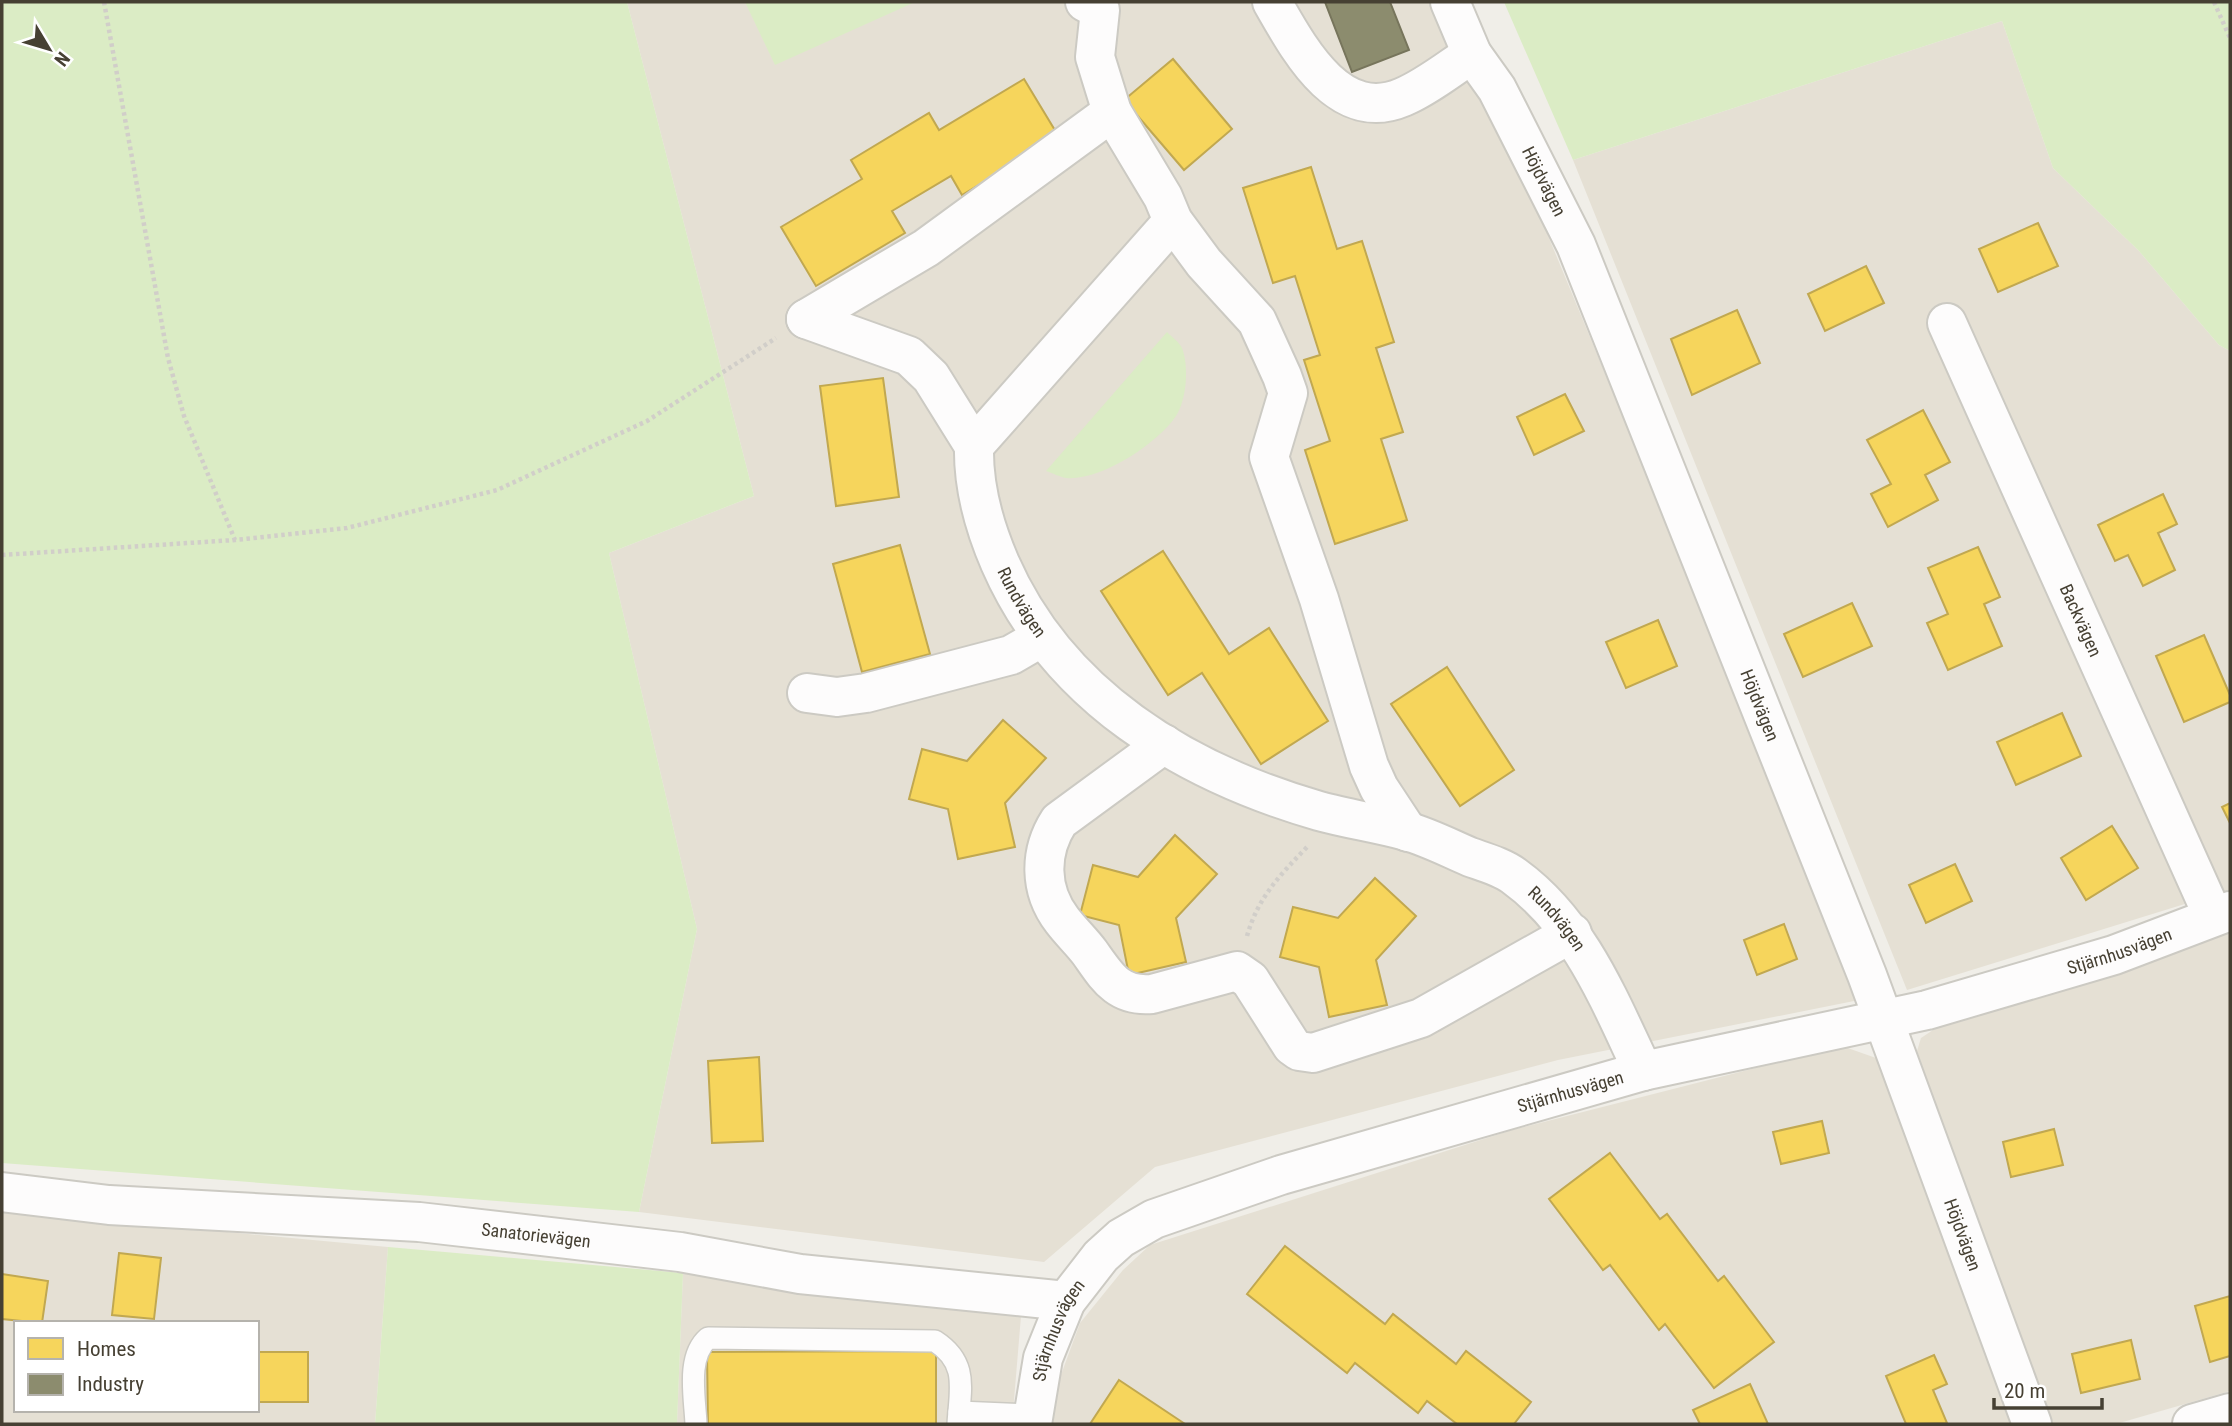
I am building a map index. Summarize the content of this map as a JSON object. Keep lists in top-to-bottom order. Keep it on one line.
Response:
{"streets":{"street":["Höjdvägen","Rundvägen","Backvägen","Stjärnhusvägen","Sanatorievägen"]},"crossings":[["Höjdvägen","Stjärnhusvägen"],["Rundvägen","Stjärnhusvägen"],["Backvägen","Stjärnhusvägen"],["Stjärnhusvägen","Sanatorievägen"]],"legend":["Homes","Industry"],"scale_bar":"20 m","north":"bottom right"}
